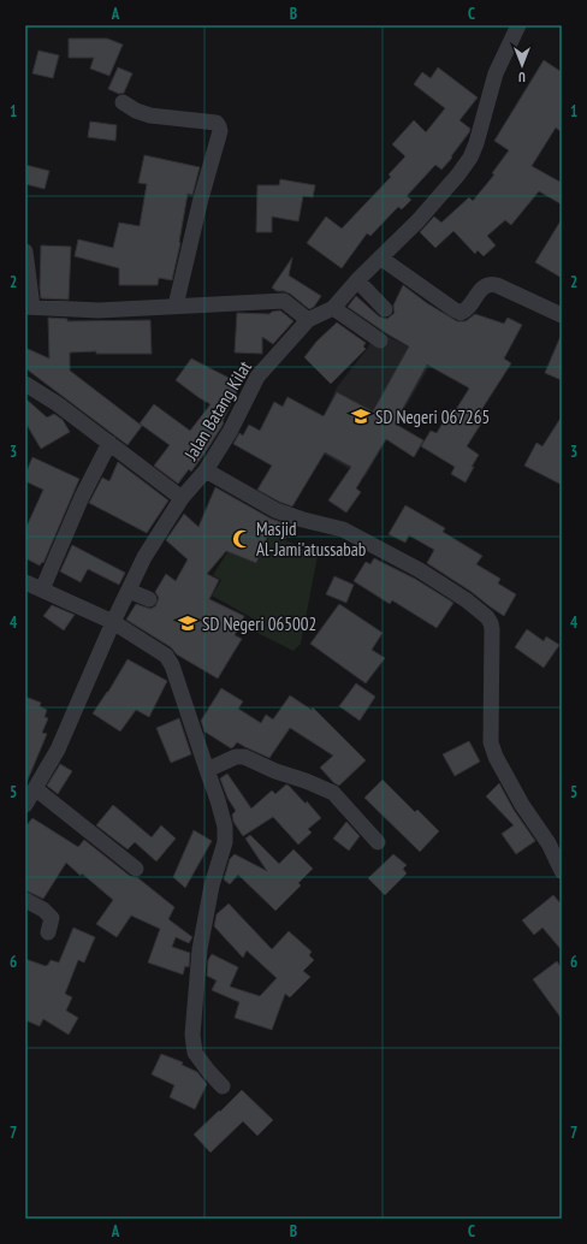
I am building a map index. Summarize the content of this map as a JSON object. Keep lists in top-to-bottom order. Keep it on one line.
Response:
{"streets":{"street":["Jalan Batang Kilat"]},"places":{"school or university":["SD Negeri 067265","SD Negeri 065002"],"mosque":["Masjid Al-Jami'atussabab"]},"north":"bottom","grid":{"columns":["A","B","C"],"rows":["1","2","3","4","5","6","7"]}}
